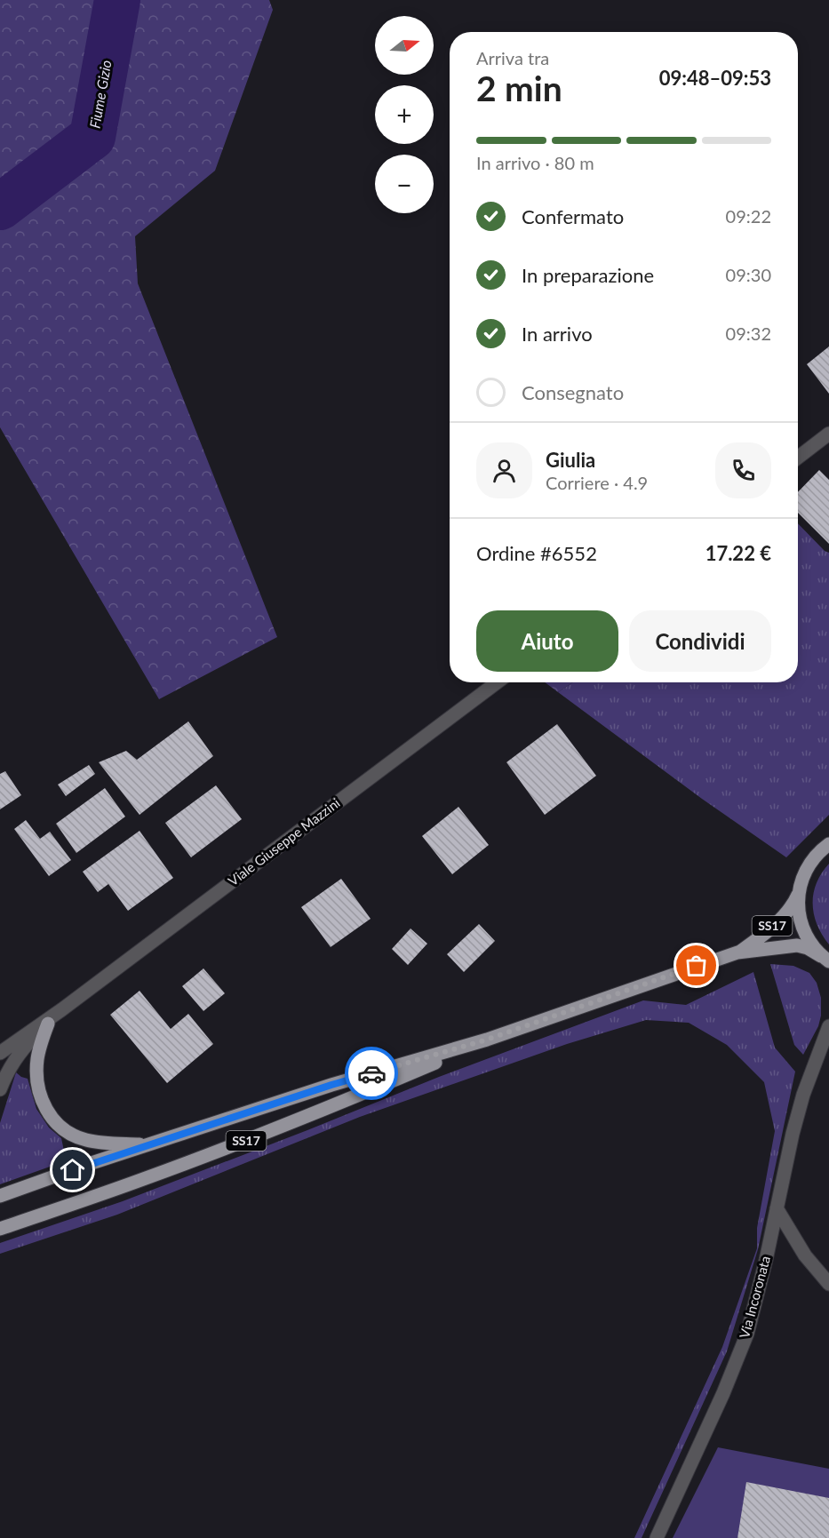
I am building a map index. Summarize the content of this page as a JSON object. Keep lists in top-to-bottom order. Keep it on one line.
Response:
{"streets":{"main road":["SS17"],"street":["Viale Giuseppe Mazzini","Via Incoronata"]},"water":["Fiume Gizio"],"north":"right","page":{"map_buttons":["+","−"],"heading":["2 min","Arriva tra","09:48–09:53"],"panel":["Giulia","Corriere · 4.9","Ordine #6552","17.22 €"],"bar":"In arrivo · 80 m","list":[["Confermato","09:22"],["In preparazione","09:30"],["In arrivo","09:32"],"Consegnato"],"buttons":["Aiuto","Condividi"]}}
